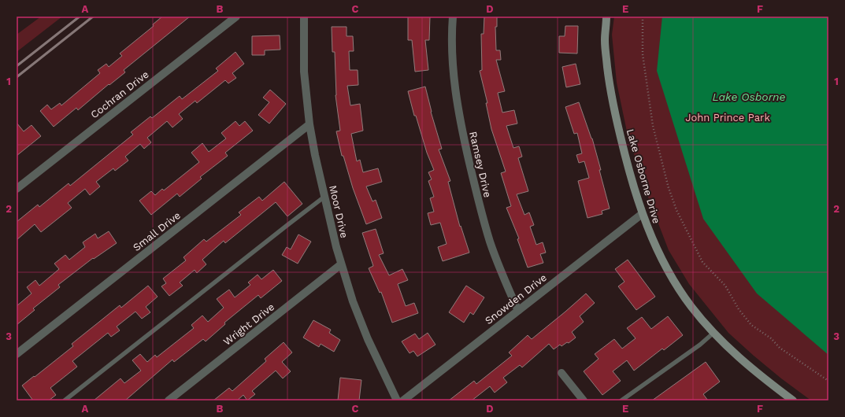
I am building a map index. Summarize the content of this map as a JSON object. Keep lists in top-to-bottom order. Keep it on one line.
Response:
{"streets":{"street":["Cochran Drive","Ramsey Drive","Lake Osborne Drive","Moor Drive","Small Drive","Snowden Drive","Wright Drive"]},"crossings":[["Ramsey Drive","Snowden Drive"],["Lake Osborne Drive","Snowden Drive"],["Moor Drive","Small Drive"],["Moor Drive","Wright Drive"]],"water":["Lake Osborne"],"parks":["John Prince Park"],"grid":{"columns":["A","B","C","D","E","F"],"rows":["1","2","3"]}}
